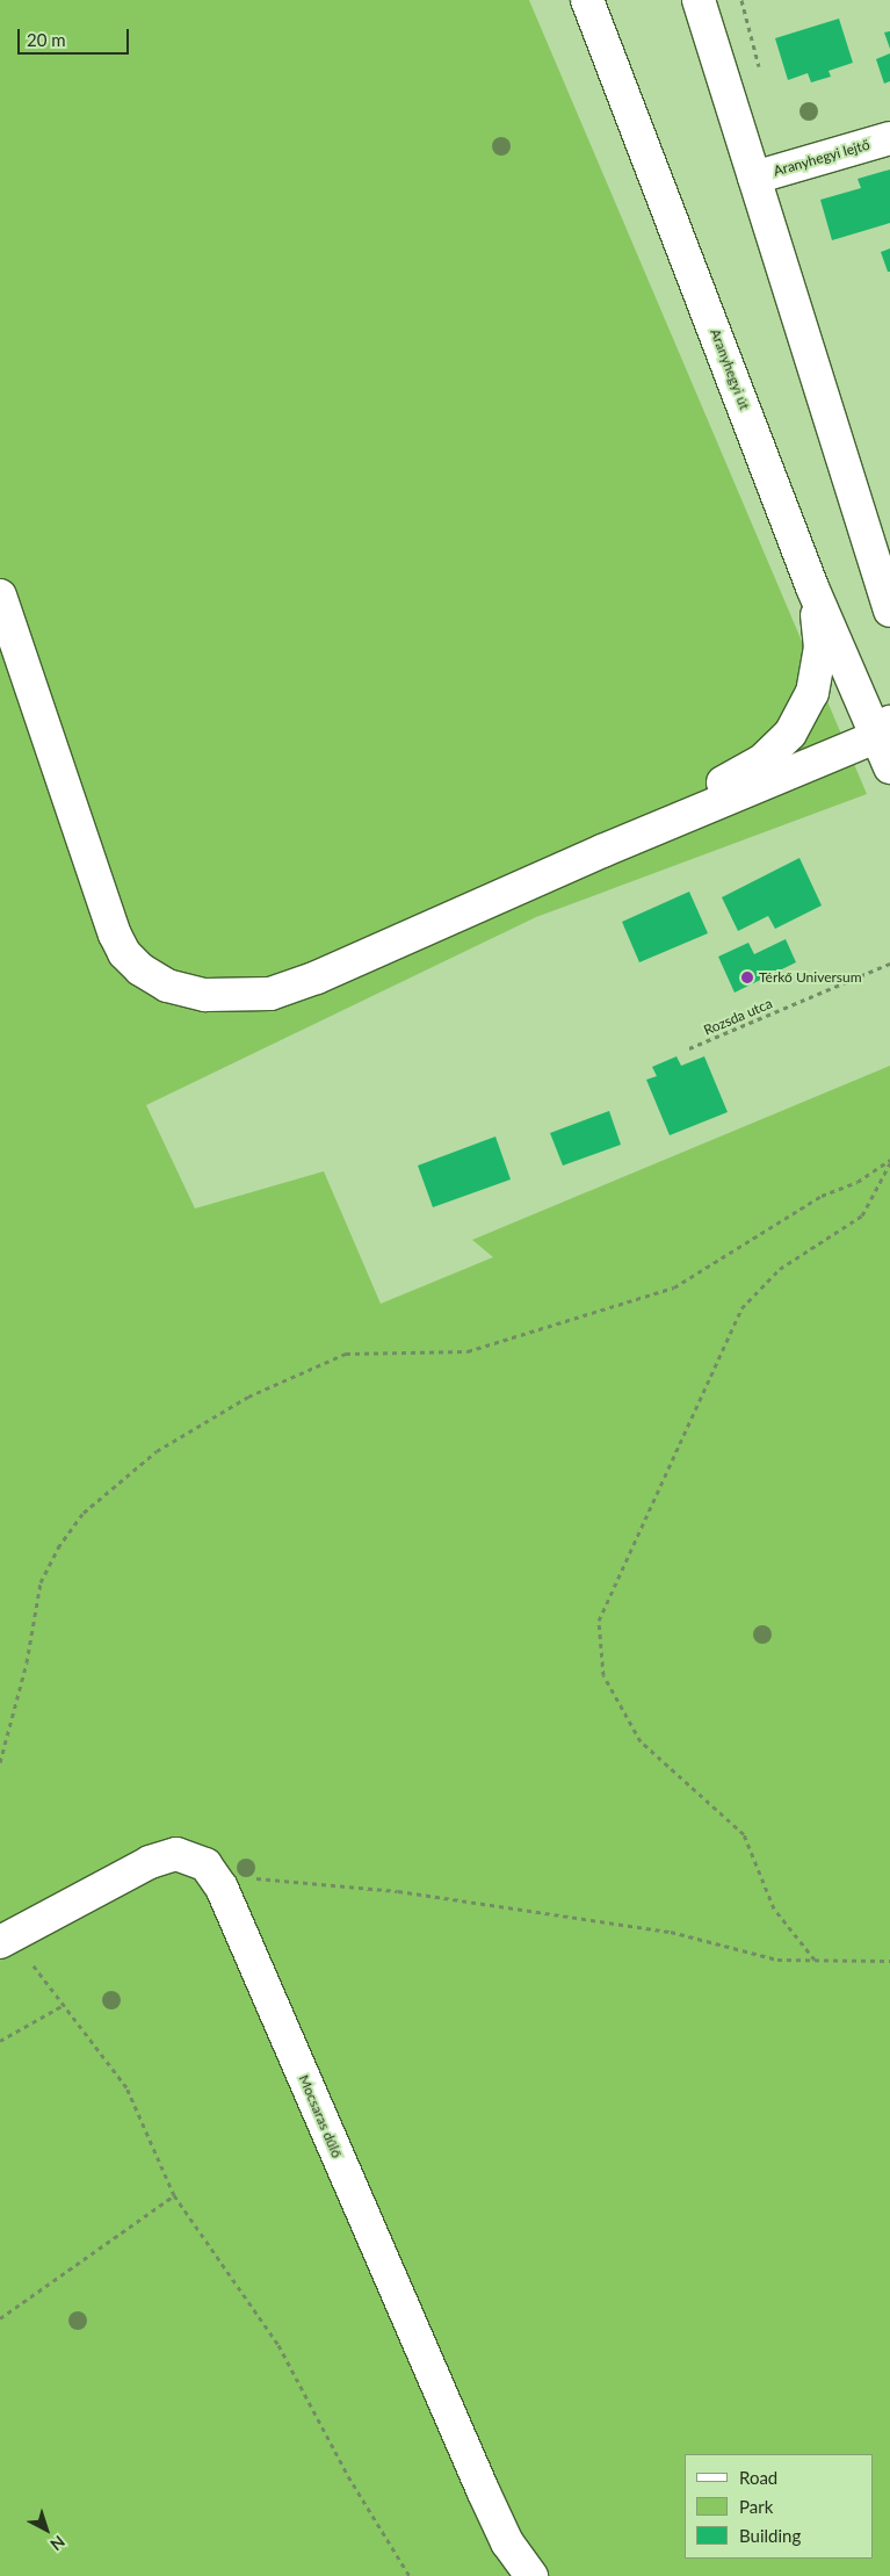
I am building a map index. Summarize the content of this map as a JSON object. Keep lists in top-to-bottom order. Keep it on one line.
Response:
{"streets":{"street":["Aranyhegyi lejtő","Aranyhegyi út","Mocsaras dűlő"],"path":["Rozsda utca"]},"places":["Térkő Universum"],"legend":["Road","Park","Building"],"scale_bar":"20 m","north":"bottom right"}
